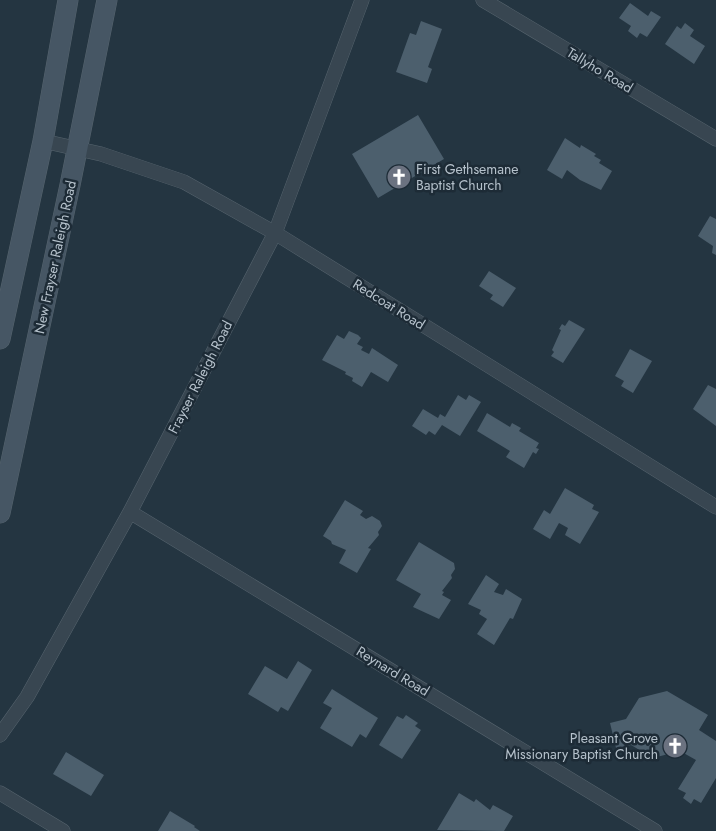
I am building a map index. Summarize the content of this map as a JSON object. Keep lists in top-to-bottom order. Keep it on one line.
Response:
{"streets":{"main road":["New Frayser Raleigh Road"],"street":["Tallyho Road","Redcoat Road","Frayser Raleigh Road","Reynard Road"]},"crossings":[["New Frayser Raleigh Road","Redcoat Road"],["Redcoat Road","Frayser Raleigh Road"],["Frayser Raleigh Road","Reynard Road"]],"places":{"church":["First Gethsemane Baptist Church","Pleasant Grove Missionary Baptist Church"]}}
